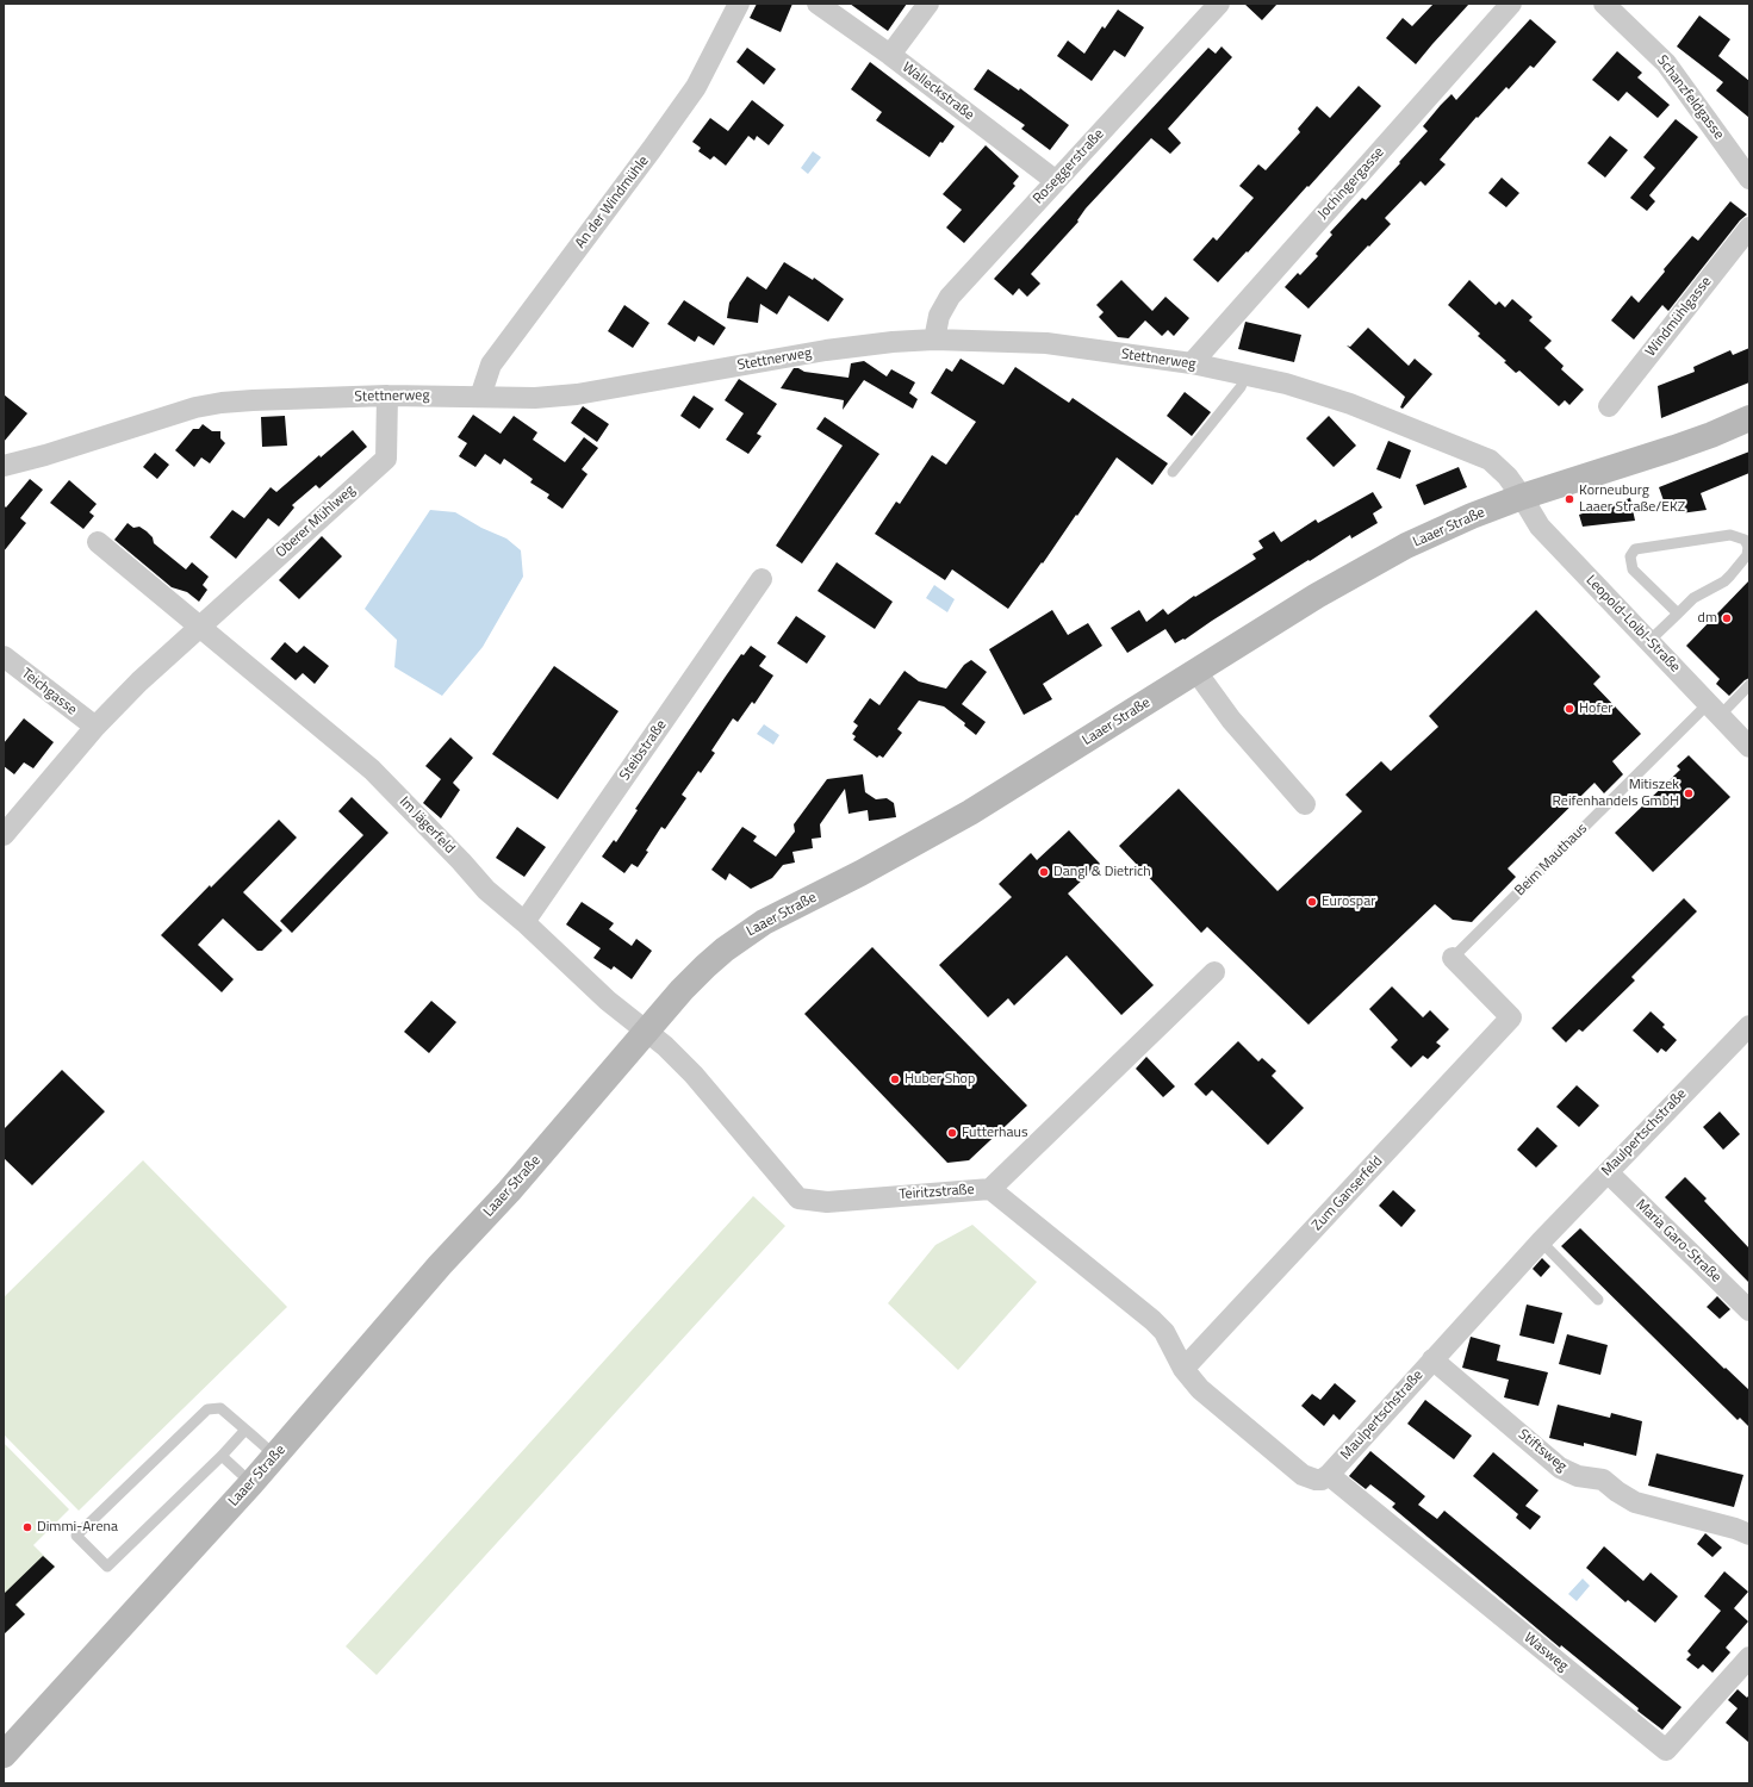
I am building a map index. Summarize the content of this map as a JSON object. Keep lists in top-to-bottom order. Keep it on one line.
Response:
{"streets":{"street":["Walleckstraße","Schanzfeldgasse","Roseggerstraße","Jochingergasse","An der Windmühle","Windmühlgasse","Stettnerweg","Oberer Mühlweg","Laaer Straße","Leopold-Loibl-Straße","Teichgasse","Steibstraße","Im Jägerfeld","Beim Mauthaus","Maulpertschstraße","Teiritzstraße","Zum Ganserfeld","Maria Garo-Straße","Stiftsweg","Wasweg"]},"crossings":[["Walleckstraße","Roseggerstraße"],["Roseggerstraße","Stettnerweg"],["Jochingergasse","Stettnerweg"],["An der Windmühle","Stettnerweg"],["Stettnerweg","Oberer Mühlweg"],["Stettnerweg","Laaer Straße"],["Stettnerweg","Leopold-Loibl-Straße"],["Oberer Mühlweg","Teichgasse"],["Oberer Mühlweg","Im Jägerfeld"],["Laaer Straße","Leopold-Loibl-Straße"],["Laaer Straße","Im Jägerfeld"],["Laaer Straße","Teiritzstraße"],["Leopold-Loibl-Straße","Beim Mauthaus"],["Steibstraße","Im Jägerfeld"],["Im Jägerfeld","Teiritzstraße"],["Beim Mauthaus","Zum Ganserfeld"],["Maulpertschstraße","Maria Garo-Straße"],["Maulpertschstraße","Stiftsweg"],["Maulpertschstraße","Wasweg"]],"places":["Korneuburg Laaer Straße/EKZ","dm","Hofer","Mitiszek Reifenhandels GmbH","Dangl & Dietrich","Eurospar","Huber Shop","Futterhaus","Dimmi-Arena"]}
